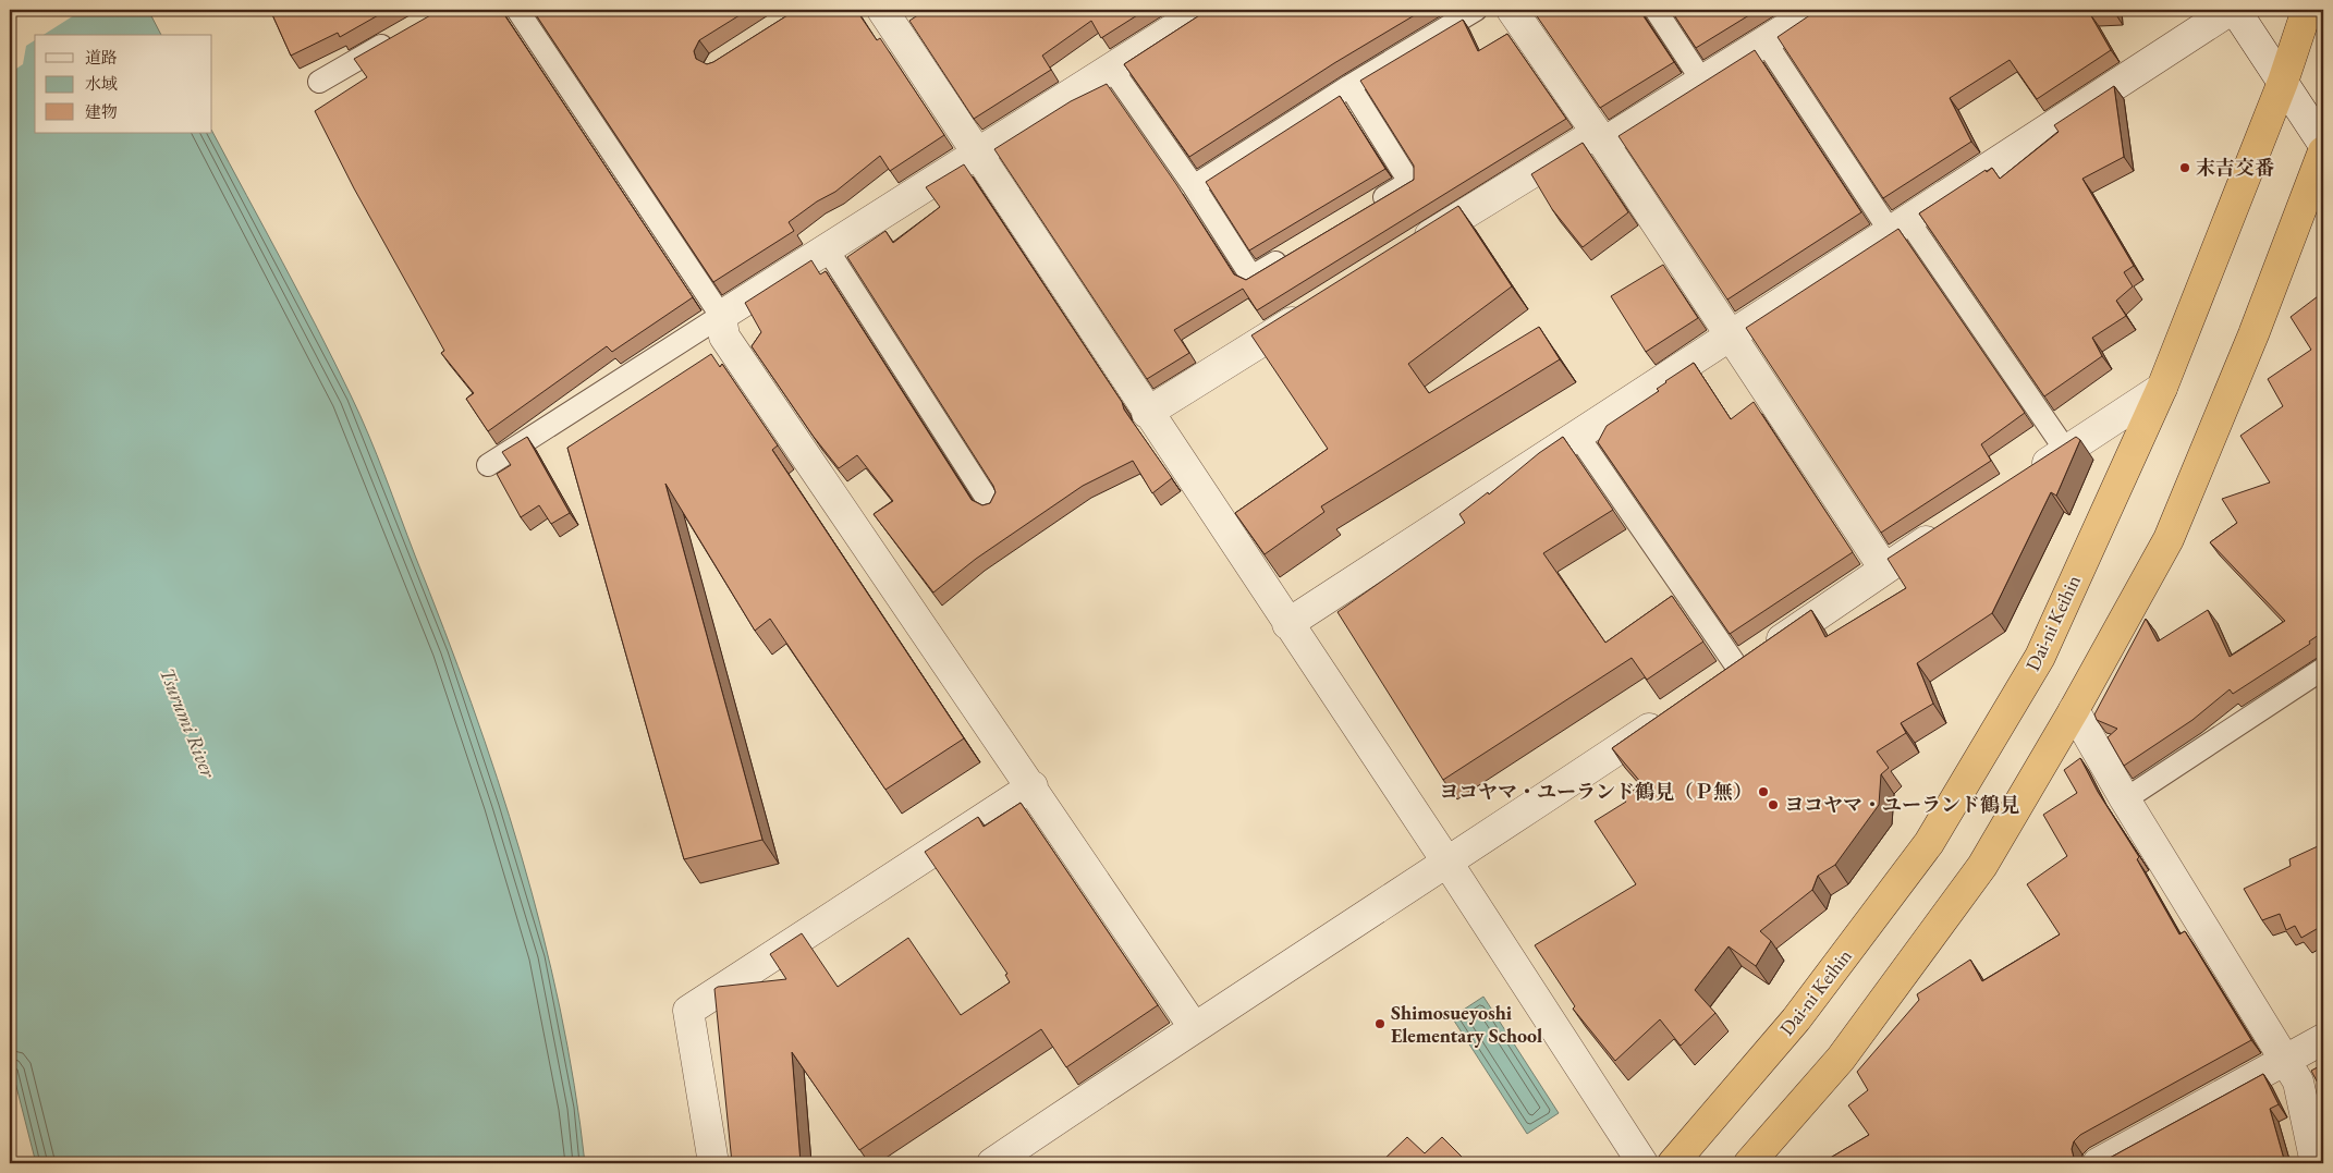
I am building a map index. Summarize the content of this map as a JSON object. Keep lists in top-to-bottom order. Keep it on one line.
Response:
{"streets":{"highway":["Dai-ni Keihin"]},"water":["Tsurumi River"],"places":["末吉交番","ヨコヤマ・ユーランド鶴見（Ｐ無）","ヨコヤマ・ユーランド鶴見","Shimosueyoshi Elementary School"],"legend":["道路","水域","建物"]}
